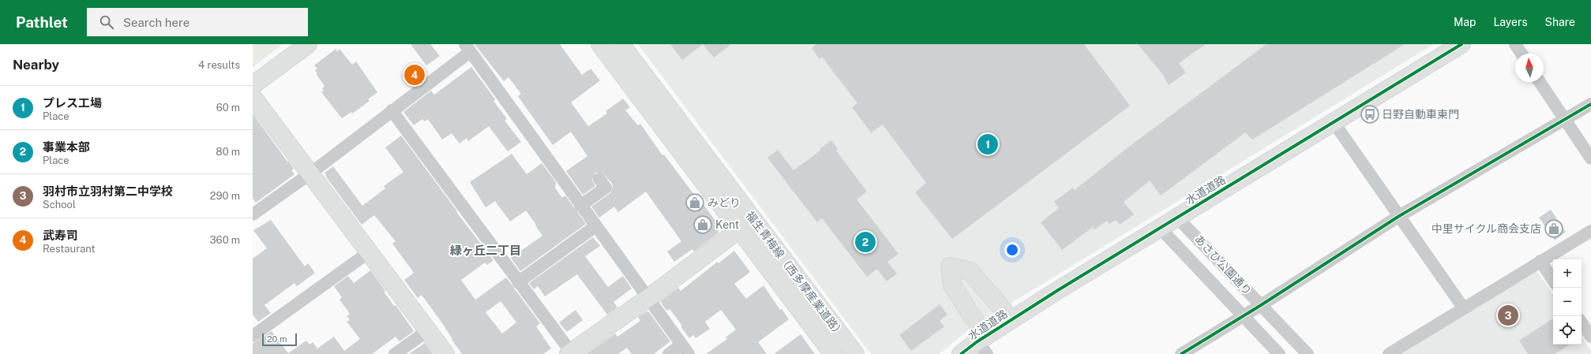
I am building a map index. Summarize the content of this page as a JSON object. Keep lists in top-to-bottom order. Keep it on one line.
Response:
{"streets":{"street":["水道道路","あさひ公園通り","福生青梅線（西多摩産業道路）"]},"crossings":[["水道道路","あさひ公園通り"]],"districts":["緑ヶ丘二丁目"],"places":{"bus stop":["日野自動車東門"],"shop":["みどり","Kent","中里サイクル商会支店"]},"scale_bar":"20 m","north":"top","page":{"header":"Pathlet","search":"Search here","nav":["Map","Layers","Share"],"heading":["Nearby","4 results"],"pins":["4","1","2","3"],"list":[{"mark":"1","name":"プレス工場","note":"Place","value":"60 m"},{"mark":"2","name":"事業本部","note":"Place","value":"80 m"},{"mark":"3","name":"羽村市立羽村第二中学校","note":"School","value":"290 m"},{"mark":"4","name":"武寿司","note":"Restaurant","value":"360 m"}],"map_buttons":["+","−"],"scale":"20 m"}}
